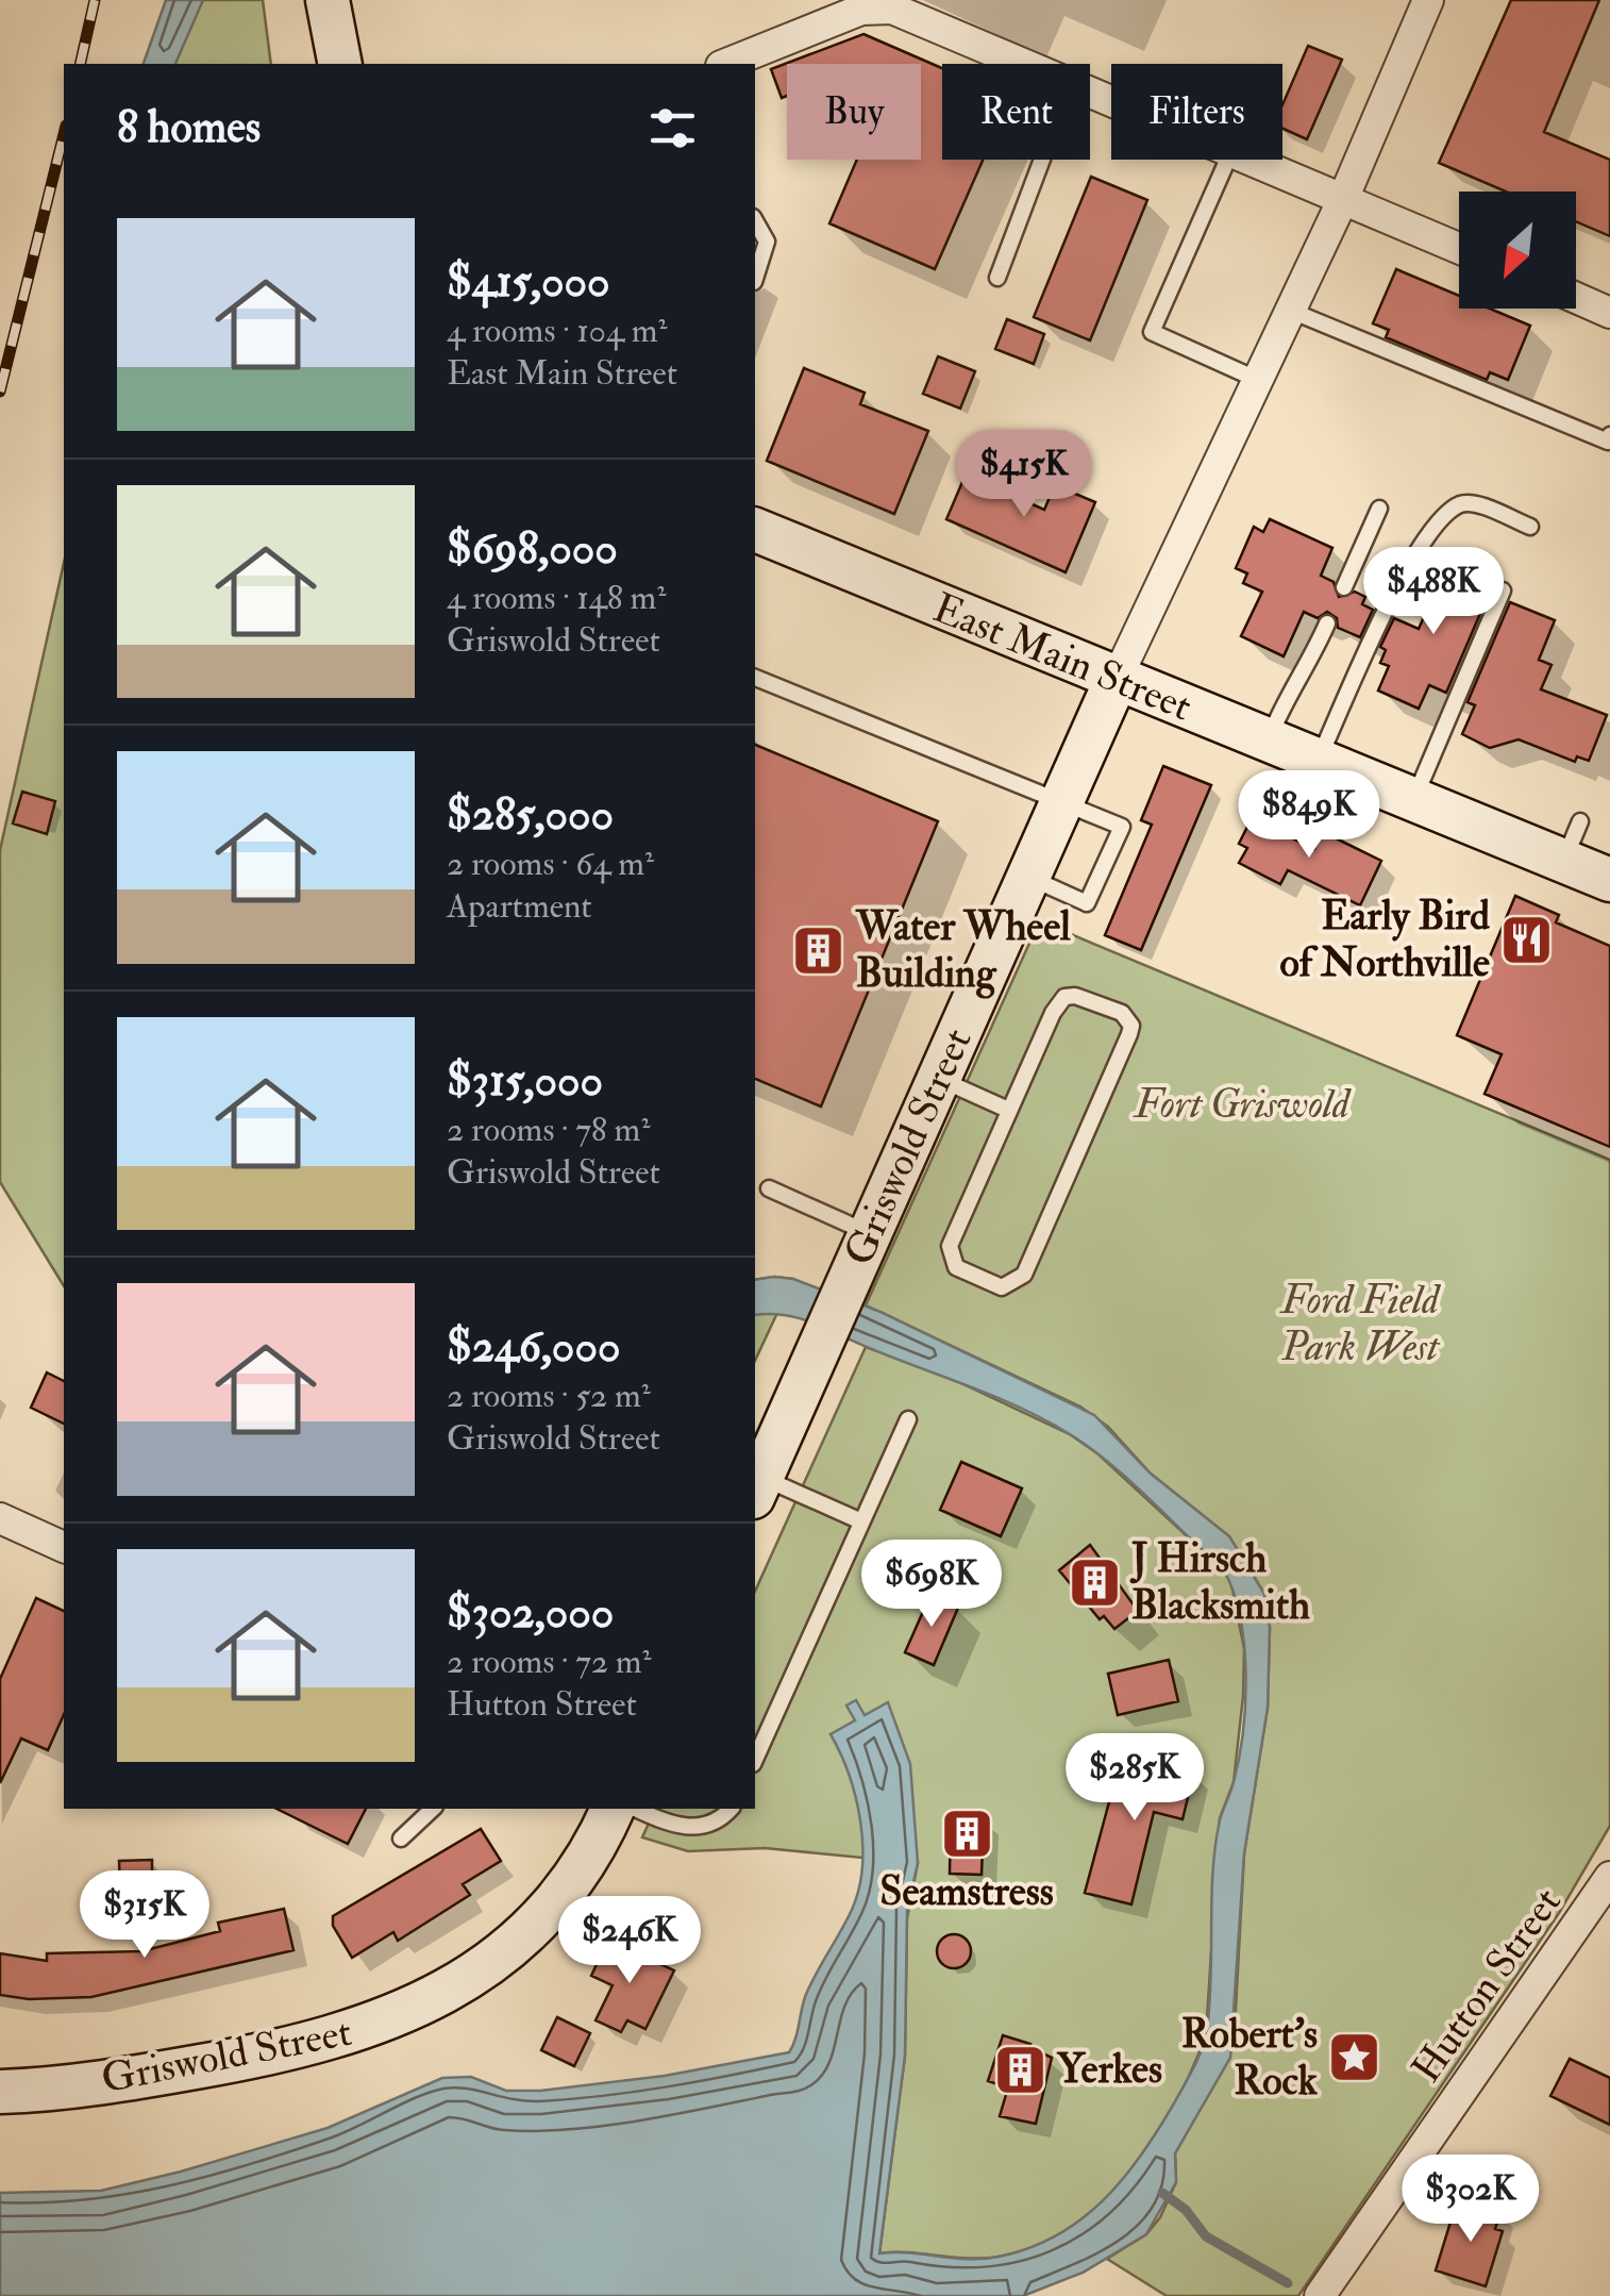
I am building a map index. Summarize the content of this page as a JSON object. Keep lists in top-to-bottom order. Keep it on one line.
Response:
{"streets":{"street":["East Main Street","Griswold Street","Hutton Street"]},"crossings":[["East Main Street","Griswold Street"]],"parks":["Fort Griswold","Ford Field Park West"],"places":{"restaurant":["Early Bird of Northville"],"building":["Water Wheel Building","J Hirsch Blacksmith","Seamstress","Yerkes"],"place":["Robert's Rock"]},"north":"bottom left","page":{"chip":["Buy","Rent","Filters"],"heading":"8 homes","list":[{"name":"$415,000","note":"4 rooms · 104 m² · East Main Street"},{"name":"$698,000","note":"4 rooms · 148 m² · Griswold Street"},{"name":"$285,000","note":"2 rooms · 64 m² · Apartment"},{"name":"$315,000","note":"2 rooms · 78 m² · Griswold Street"},{"name":"$246,000","note":"2 rooms · 52 m² · Griswold Street"},{"name":"$302,000","note":"2 rooms · 72 m² · Hutton Street"}],"price":["$415K","$488K","$849K","$698K","$285K","$315K","$246K","$302K"]}}
